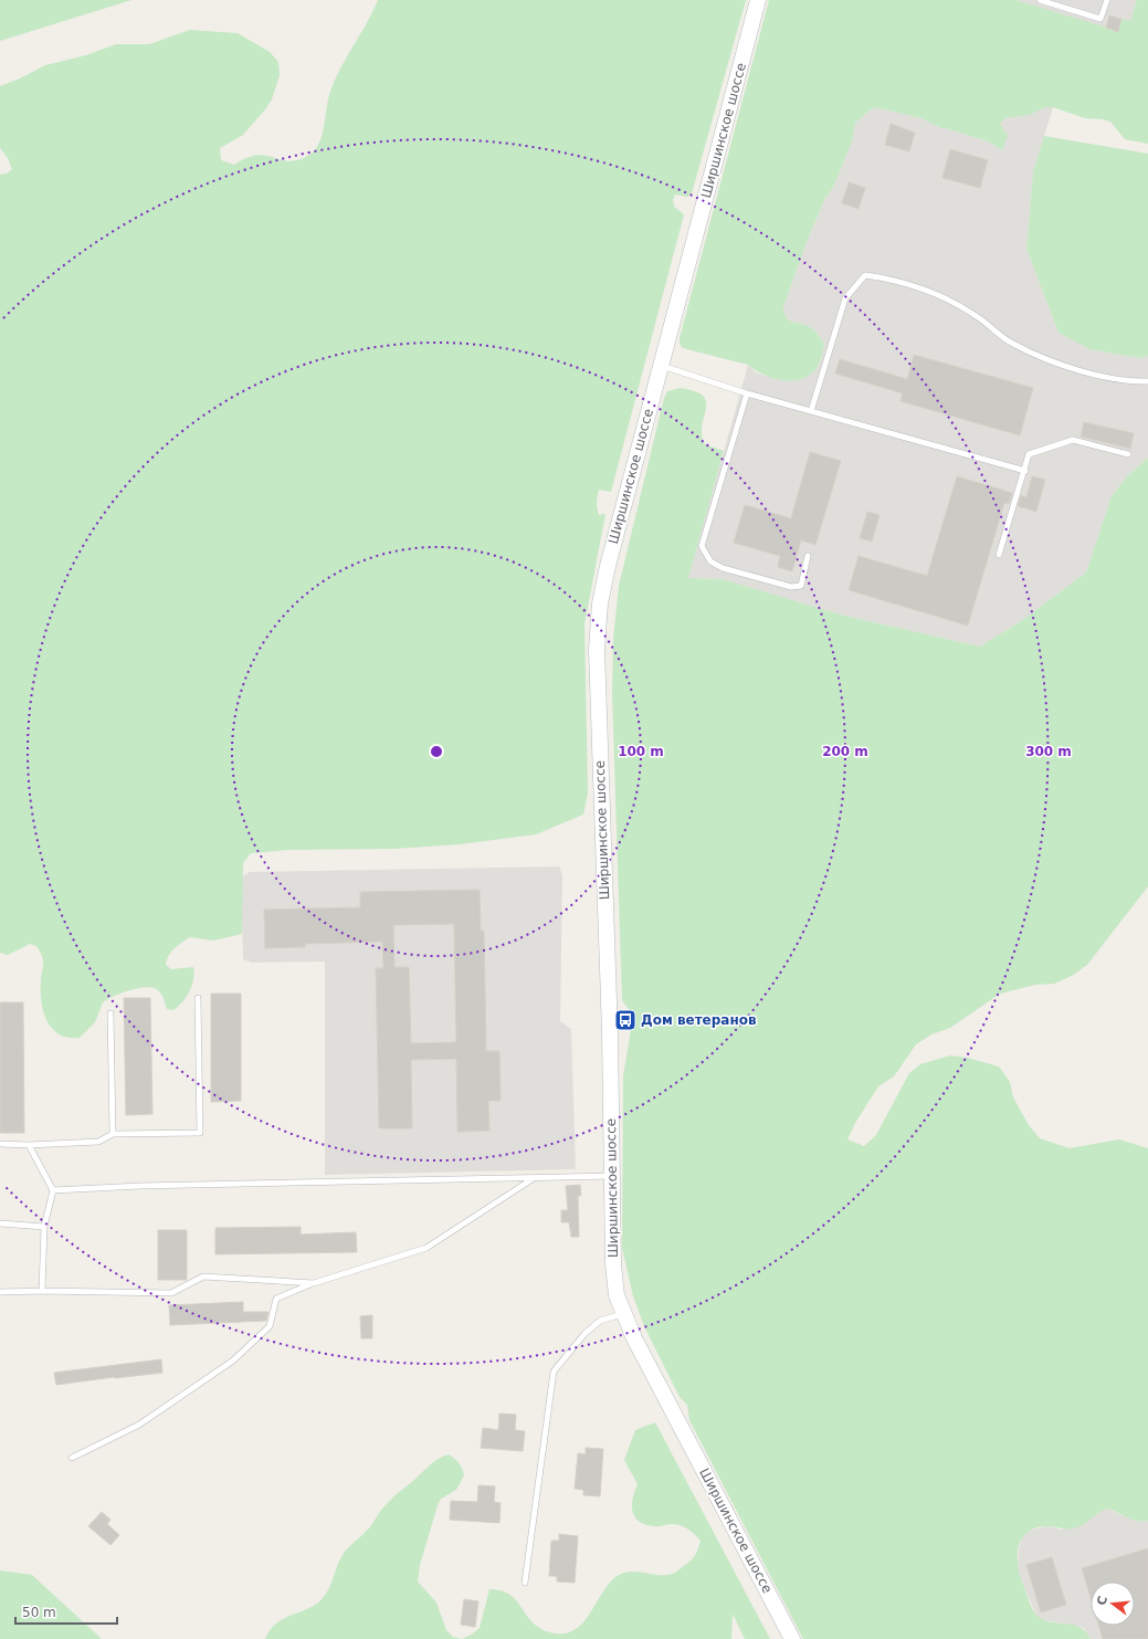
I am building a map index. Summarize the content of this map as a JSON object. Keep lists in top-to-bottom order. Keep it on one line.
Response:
{"streets":{"main road":["Ширшинское шоссе"]},"places":{"bus stop":["Дом ветеранов"]},"scale_bar":"50 m","north":"left","rings":["100 m","200 m","300 m"]}
